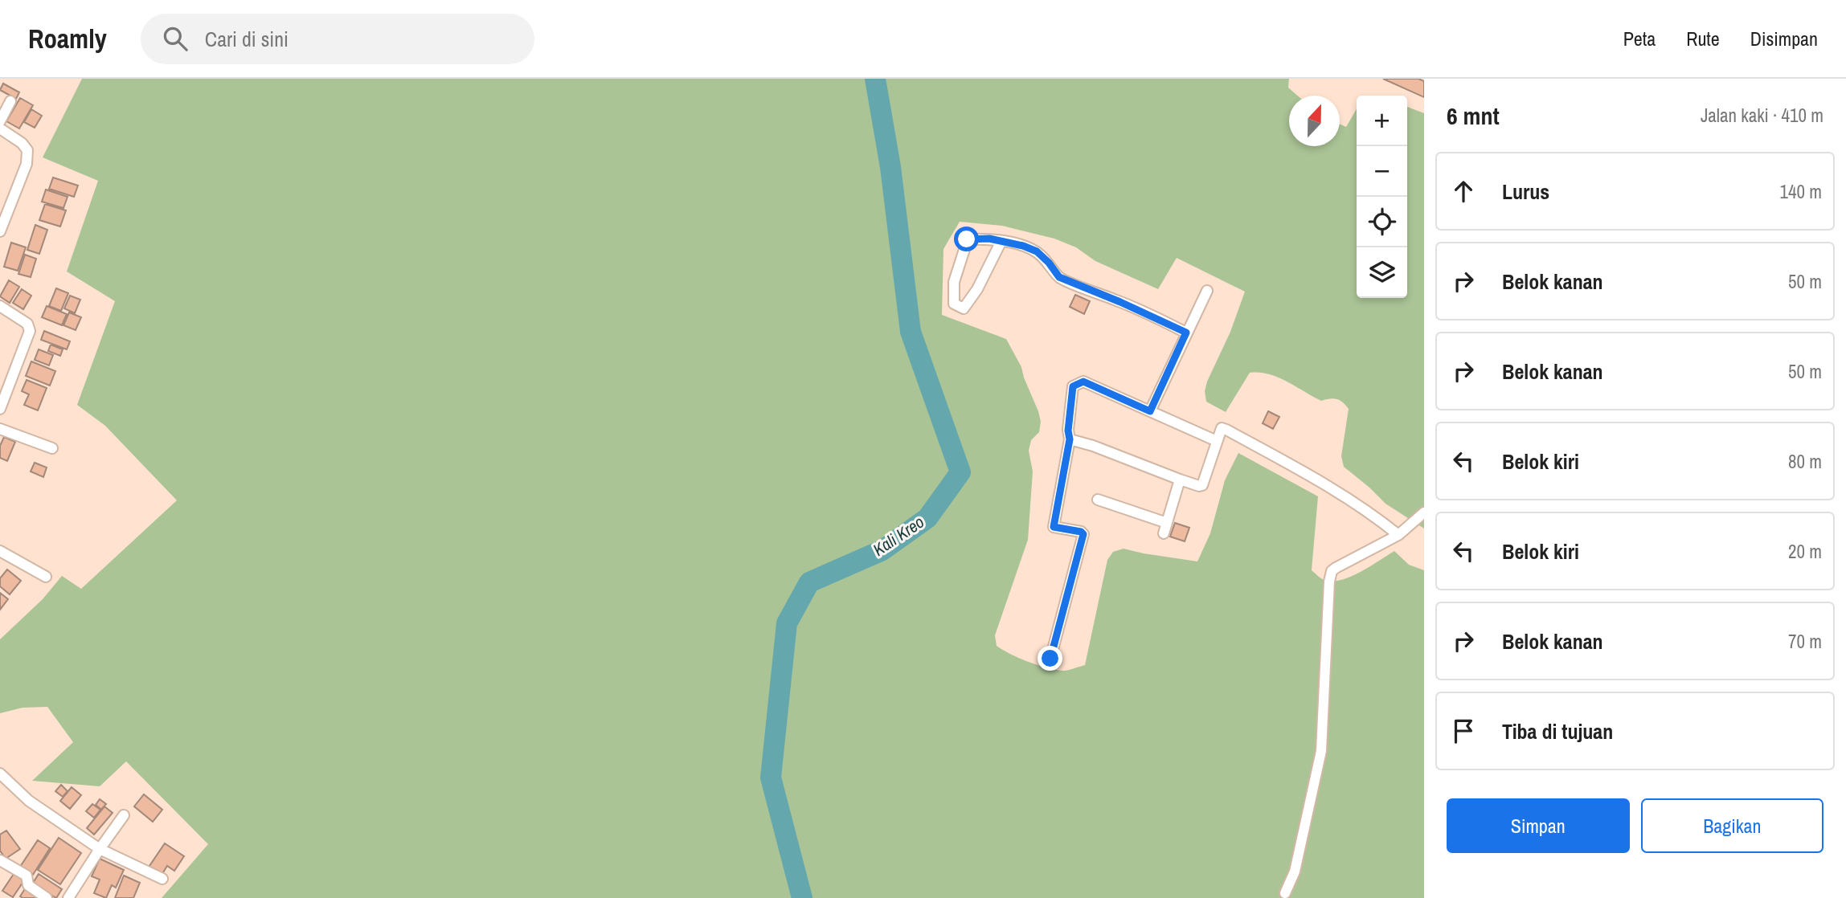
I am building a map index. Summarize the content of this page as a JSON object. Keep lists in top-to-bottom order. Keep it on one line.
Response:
{"water":["Kali Kreo"],"north":"top","page":{"header":"Roamly","search":"Cari di sini","nav":["Peta","Rute","Disimpan"],"heading":["6 mnt","Jalan kaki · 410 m"],"map_buttons":["+","−"],"list":[["Lurus","140 m"],["Belok kanan","50 m"],["Belok kanan","50 m"],["Belok kiri","80 m"],["Belok kiri","20 m"],["Belok kanan","70 m"],"Tiba di tujuan"],"buttons":["Simpan","Bagikan"]}}
